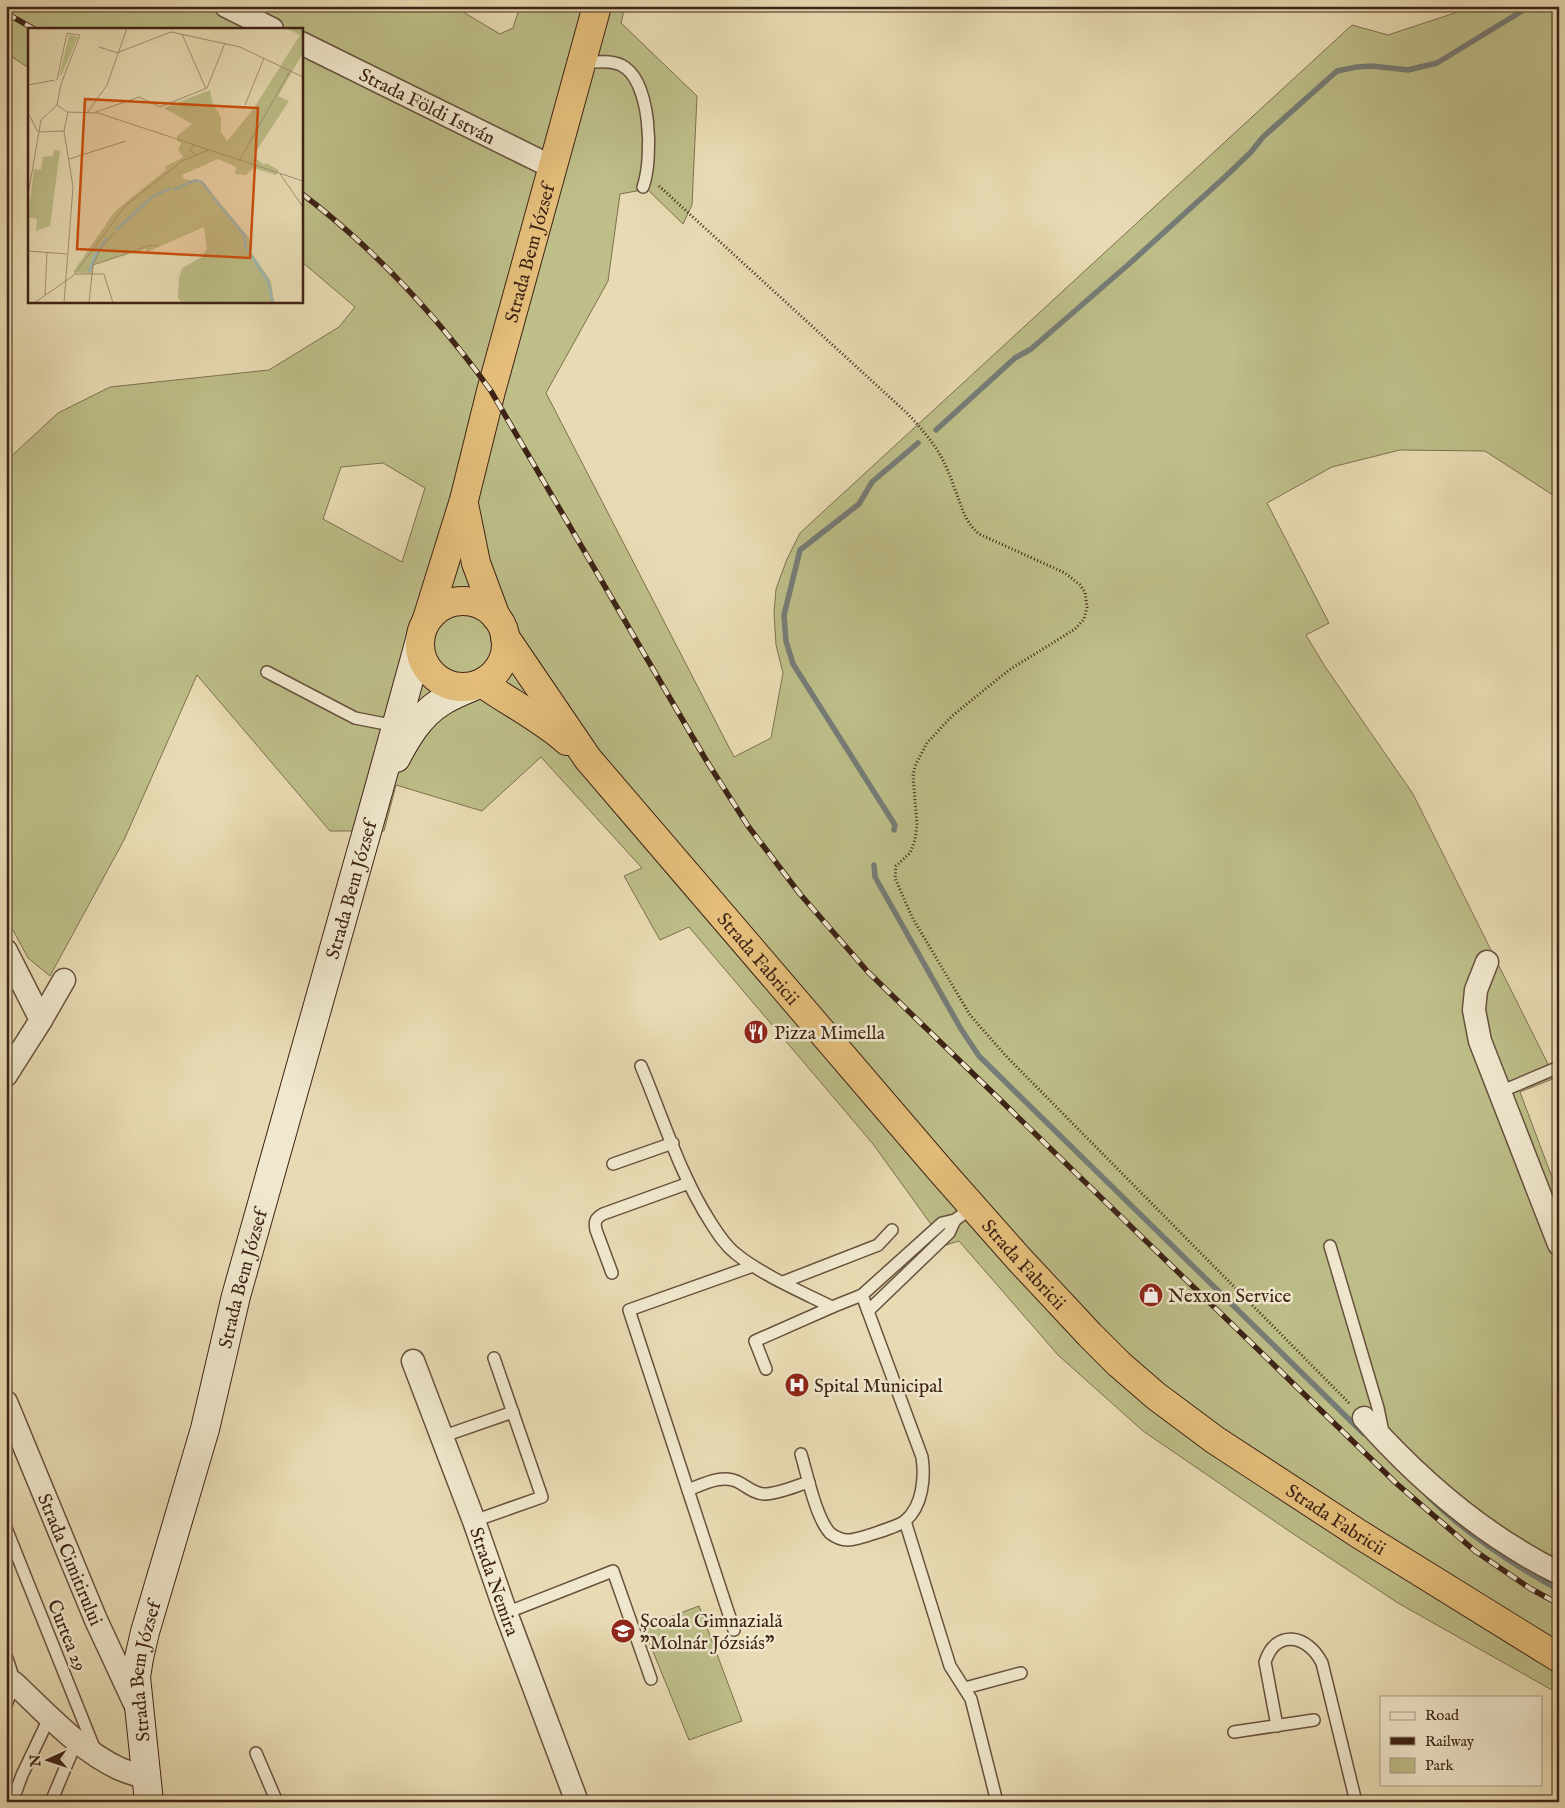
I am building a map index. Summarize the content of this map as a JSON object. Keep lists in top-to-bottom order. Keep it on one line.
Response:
{"streets":{"highway":["Strada Bem József","Strada Fabricii"],"street":["Strada Földi István","Strada Cimitirului","Strada Nemira"],"lane":["Curtea 29"]},"crossings":[["Strada Földi István","Strada Bem József"],["Strada Bem József","Strada Fabricii"],["Strada Bem József","Strada Cimitirului"]],"places":{"restaurant":["Pizza Mimella"],"shop":["Nexxon Service"],"hospital":["Spital Municipal"],"school or university":["Școala Gimnazială \"Molnár Józsiás\""]},"legend":["Road","Railway","Park"],"north":"left"}
